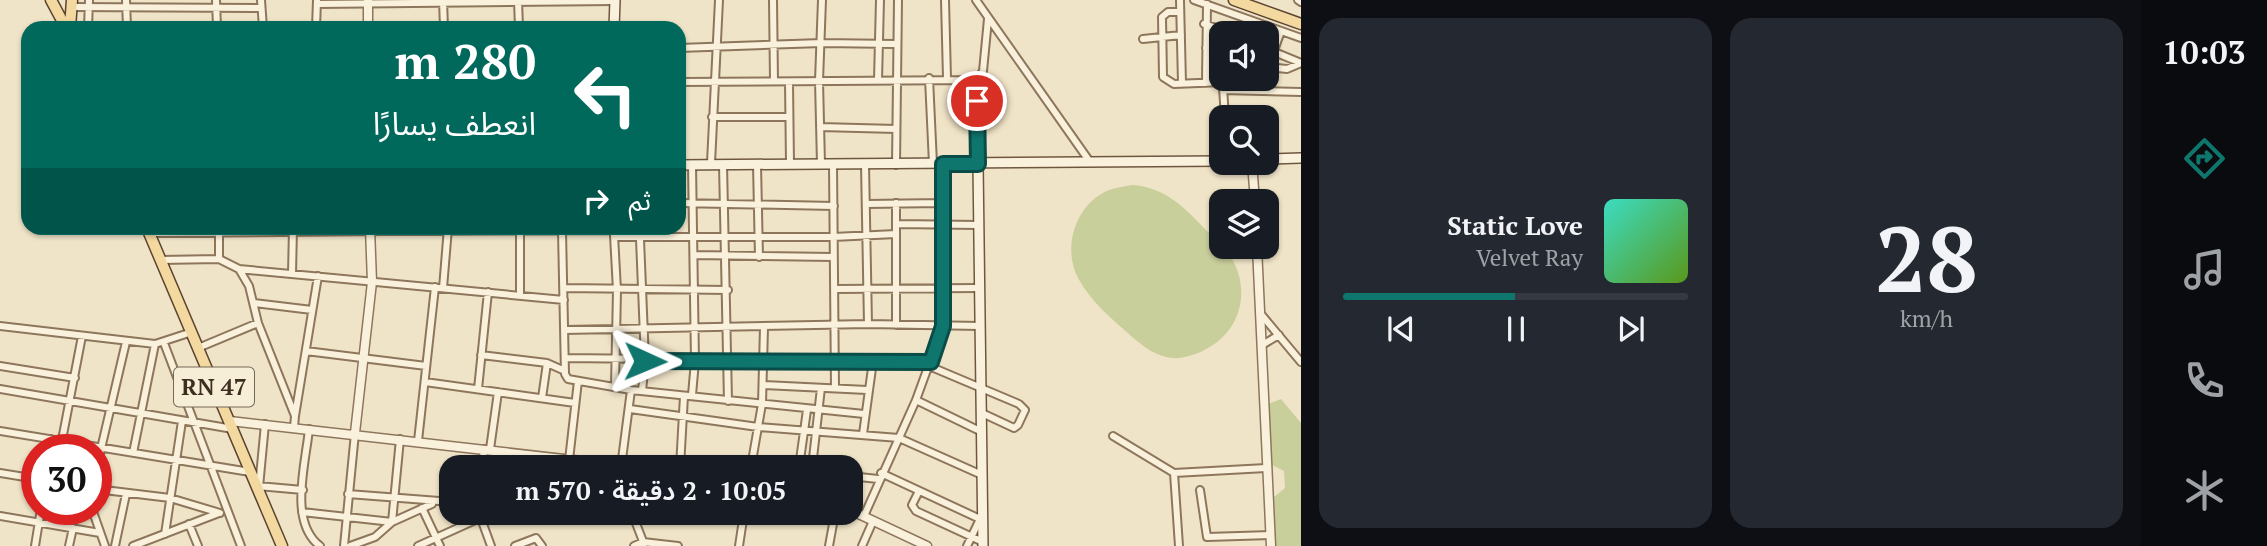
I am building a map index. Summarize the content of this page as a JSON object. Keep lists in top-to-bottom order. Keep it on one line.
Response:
{"streets":{"main road":["RN 47"]},"page":{"tabs":"10:03","tile":["28","km/h"],"turn":["280 m","انعطف يسارًا"],"then":"ثم","song":["Static Love","Velvet Ray"],"limit":"30","trip":"10:05 · 2 دقيقة · 570 m"}}
